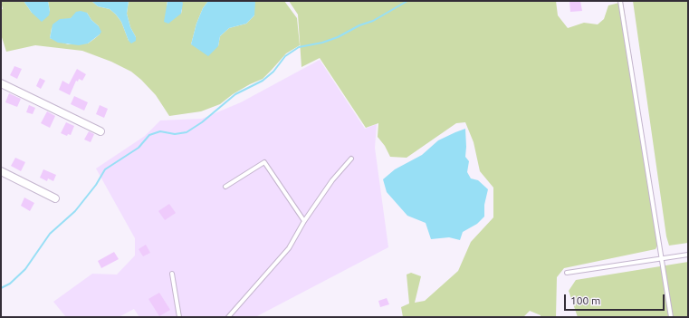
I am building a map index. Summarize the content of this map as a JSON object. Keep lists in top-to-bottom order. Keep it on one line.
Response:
{"scale_bar":"100 m"}
